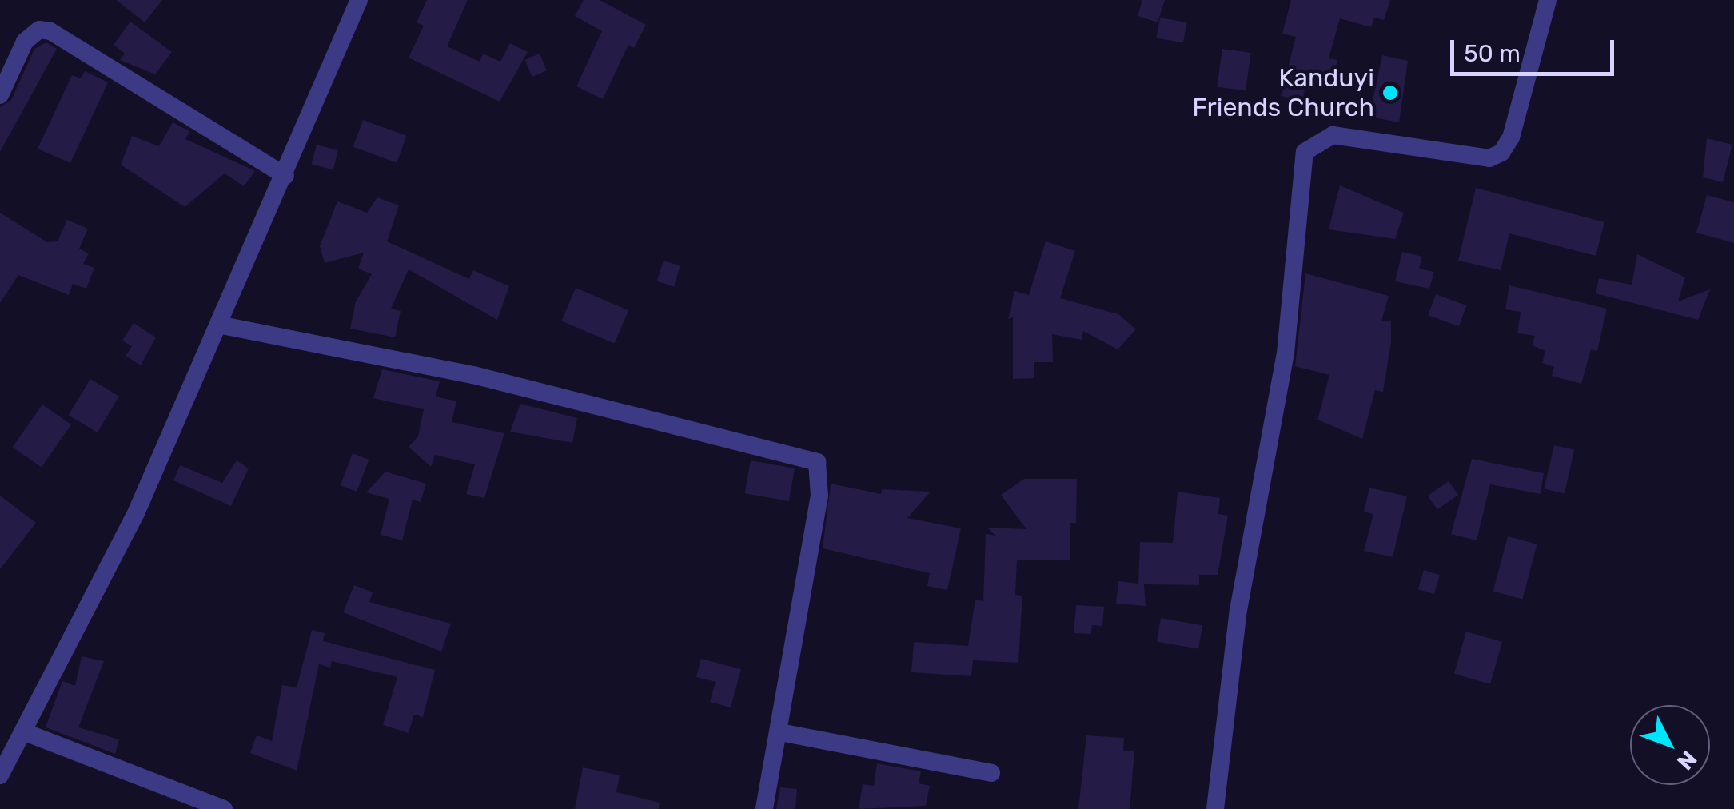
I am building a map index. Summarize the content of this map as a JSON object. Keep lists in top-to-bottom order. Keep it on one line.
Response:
{"places":["Kanduyi Friends Church"],"scale_bar":"50 m","north":"bottom right"}
